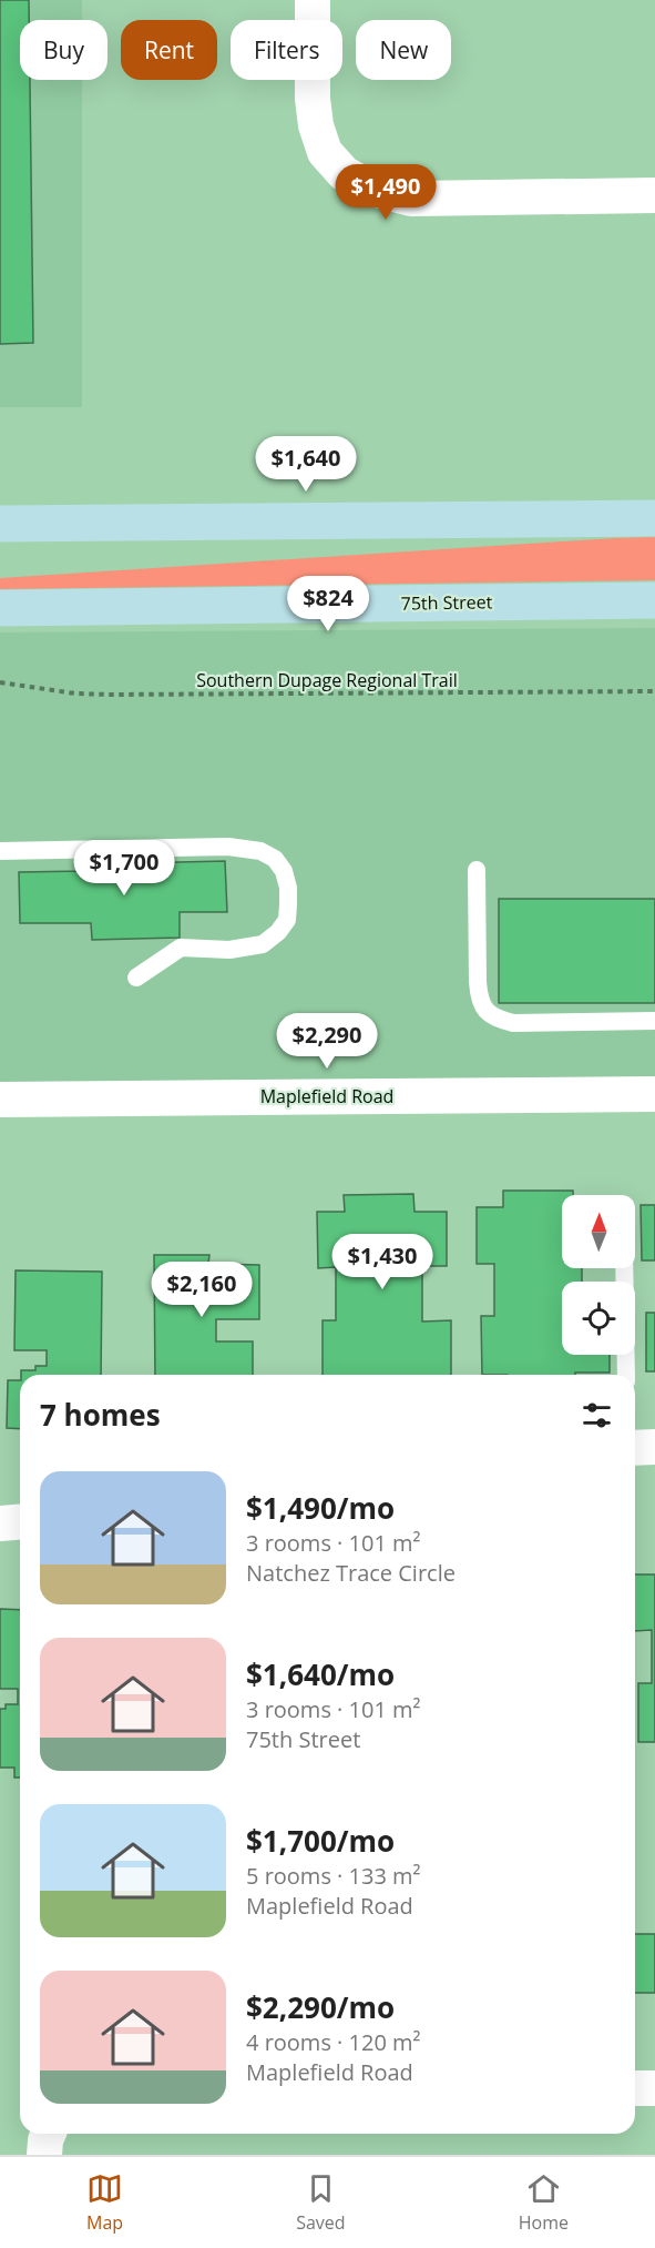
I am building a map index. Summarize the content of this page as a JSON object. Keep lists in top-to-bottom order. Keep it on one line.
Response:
{"streets":{"main road":["75th Street"],"street":["Maplefield Road"],"path":["Southern Dupage Regional Trail"]},"north":"top","page":{"chip":["Buy","Rent","Filters","New"],"price":["$1,490","$1,640","$824","$1,700","$2,290","$1,430","$2,160"],"heading":"7 homes","list":[{"name":"$1,490/mo","note":"3 rooms · 101 m² · Natchez Trace Circle"},{"name":"$1,640/mo","note":"3 rooms · 101 m² · 75th Street"},{"name":"$1,700/mo","note":"5 rooms · 133 m² · Maplefield Road"},{"name":"$2,290/mo","note":"4 rooms · 120 m² · Maplefield Road"}],"tabs":["Map","Saved","Home"]}}
